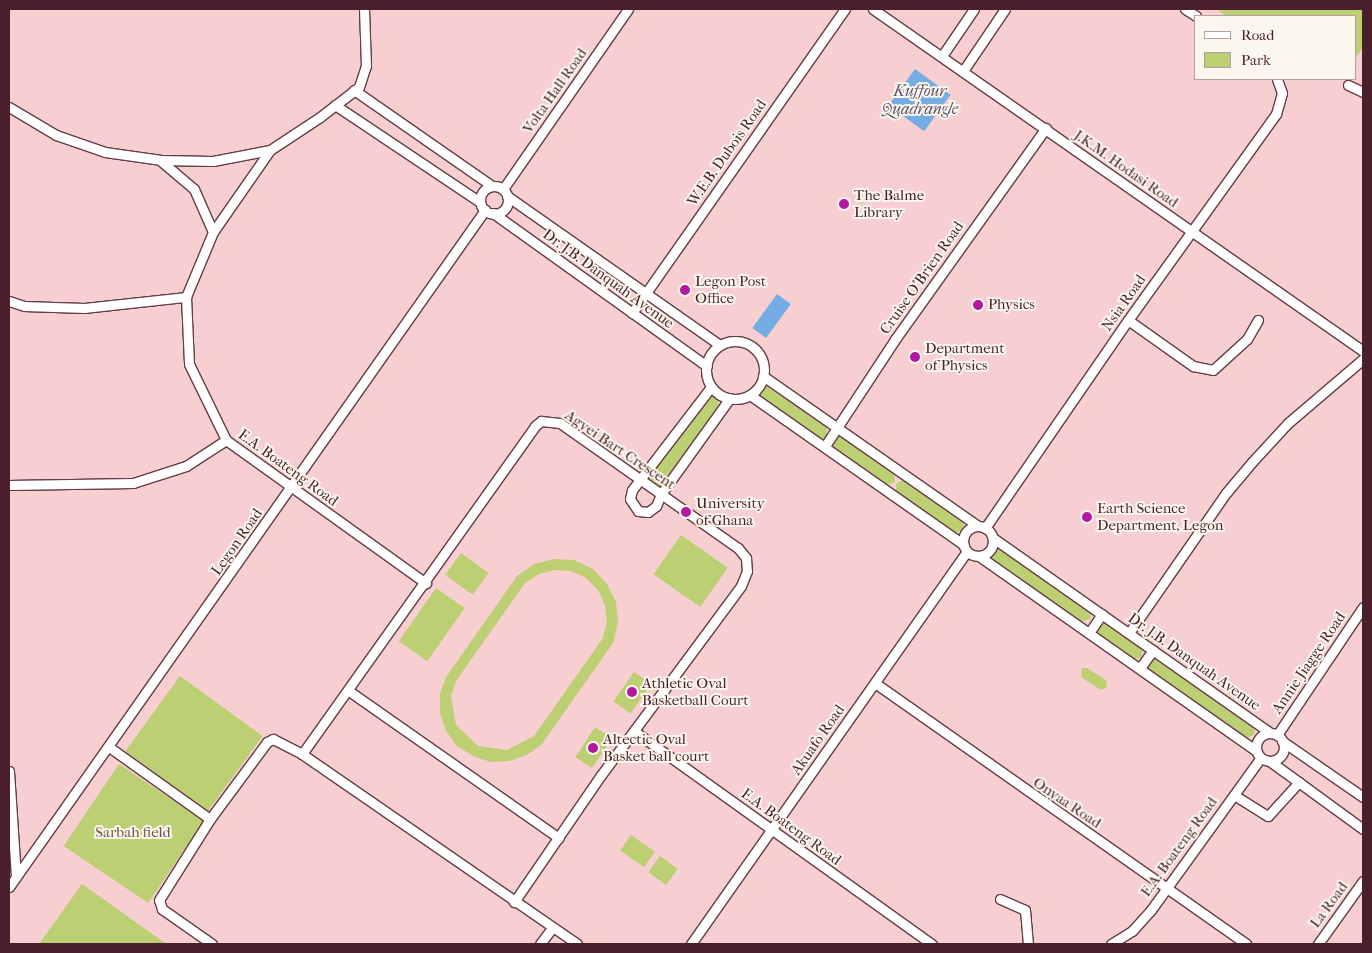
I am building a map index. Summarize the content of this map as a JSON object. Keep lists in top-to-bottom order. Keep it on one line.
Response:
{"streets":{"street":["Volta Hall Road","W.E.B. Dubois Road","J.K.M. Hodasi Road","Cruise O'Brien Road","Dr. J.B. Danquah Avenue","Nsia Road","Agyei Bart Crescent","E.A. Boateng Road","Legon Road","Annie Jiagge Road","Akuafo Road","Onyaa Road","La Road"]},"crossings":[["Volta Hall Road","Dr. J.B. Danquah Avenue"],["Volta Hall Road","Legon Road"],["W.E.B. Dubois Road","Dr. J.B. Danquah Avenue"],["J.K.M. Hodasi Road","Cruise O'Brien Road"],["J.K.M. Hodasi Road","Nsia Road"],["Cruise O'Brien Road","Dr. J.B. Danquah Avenue"],["Dr. J.B. Danquah Avenue","Nsia Road"],["Dr. J.B. Danquah Avenue","E.A. Boateng Road"],["Dr. J.B. Danquah Avenue","Legon Road"],["Dr. J.B. Danquah Avenue","Annie Jiagge Road"],["Dr. J.B. Danquah Avenue","Akuafo Road"],["Nsia Road","Akuafo Road"],["Agyei Bart Crescent","E.A. Boateng Road"],["E.A. Boateng Road","Legon Road"],["E.A. Boateng Road","Annie Jiagge Road"],["E.A. Boateng Road","Akuafo Road"],["E.A. Boateng Road","Onyaa Road"],["Akuafo Road","Onyaa Road"]],"water":["Kuffour Quadrangle"],"parks":["Sarbah field"],"places":["The Balme Library","Legon Post Office","Physics","Department of Physics","University of Ghana","Earth Science Department, Legon","Athletic Oval Basketball Court","Altectic Oval Basket ball court"],"legend":["Road","Park"]}
